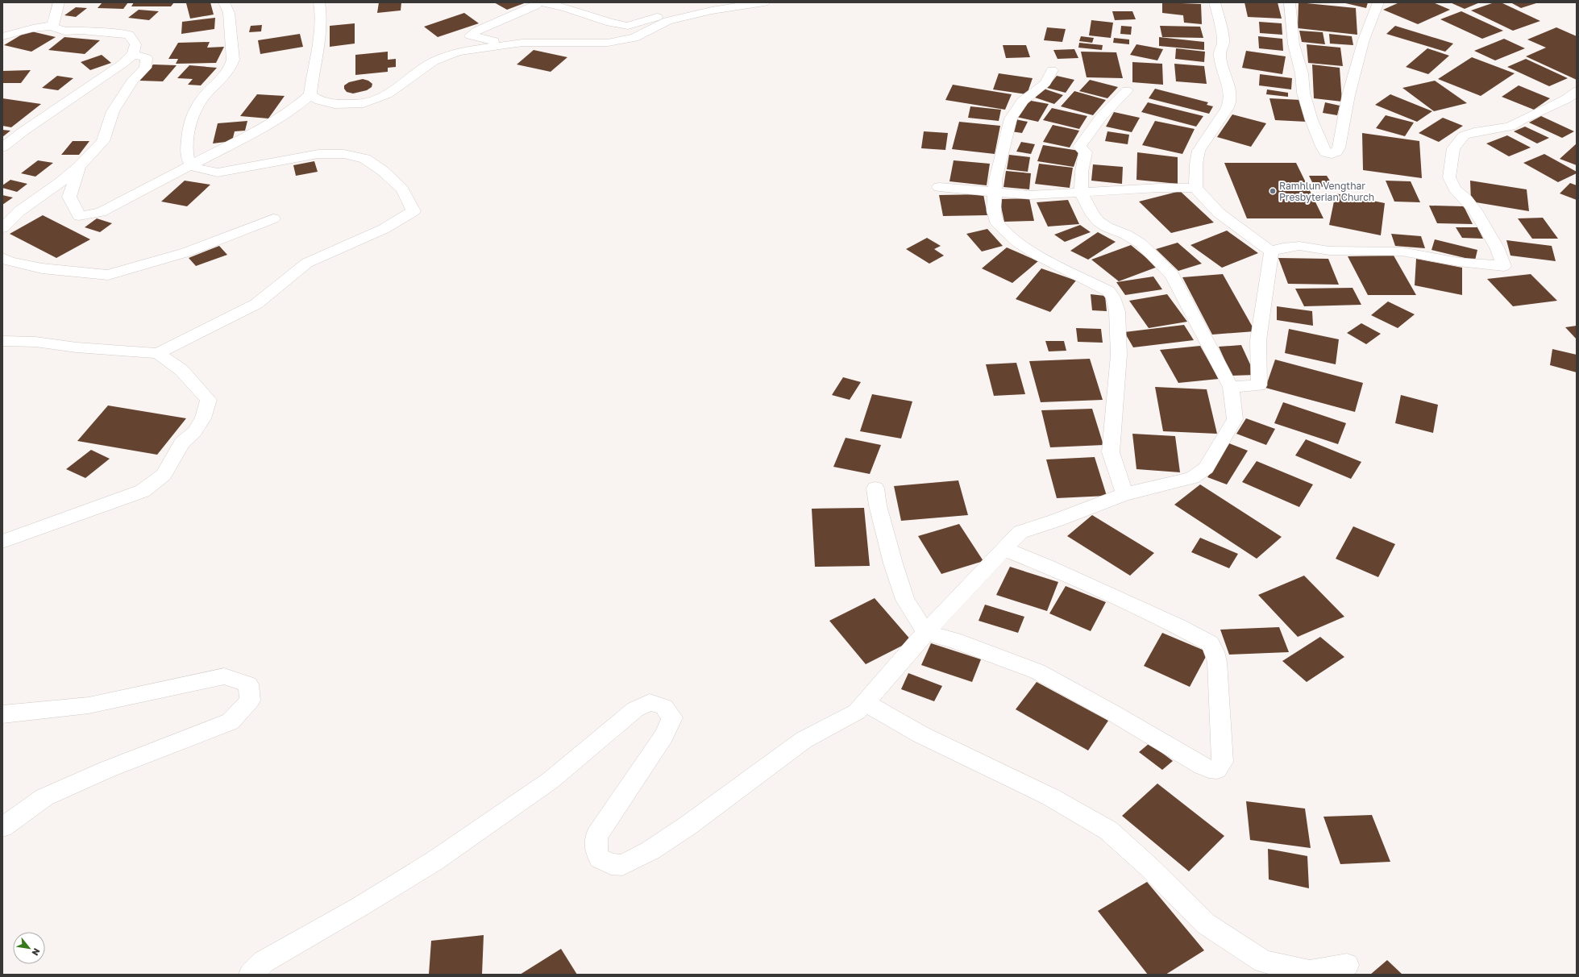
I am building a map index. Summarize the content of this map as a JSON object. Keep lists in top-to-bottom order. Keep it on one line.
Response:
{"places":["Ramhlun Vengthar Presbyterian Church"],"north":"bottom right"}
